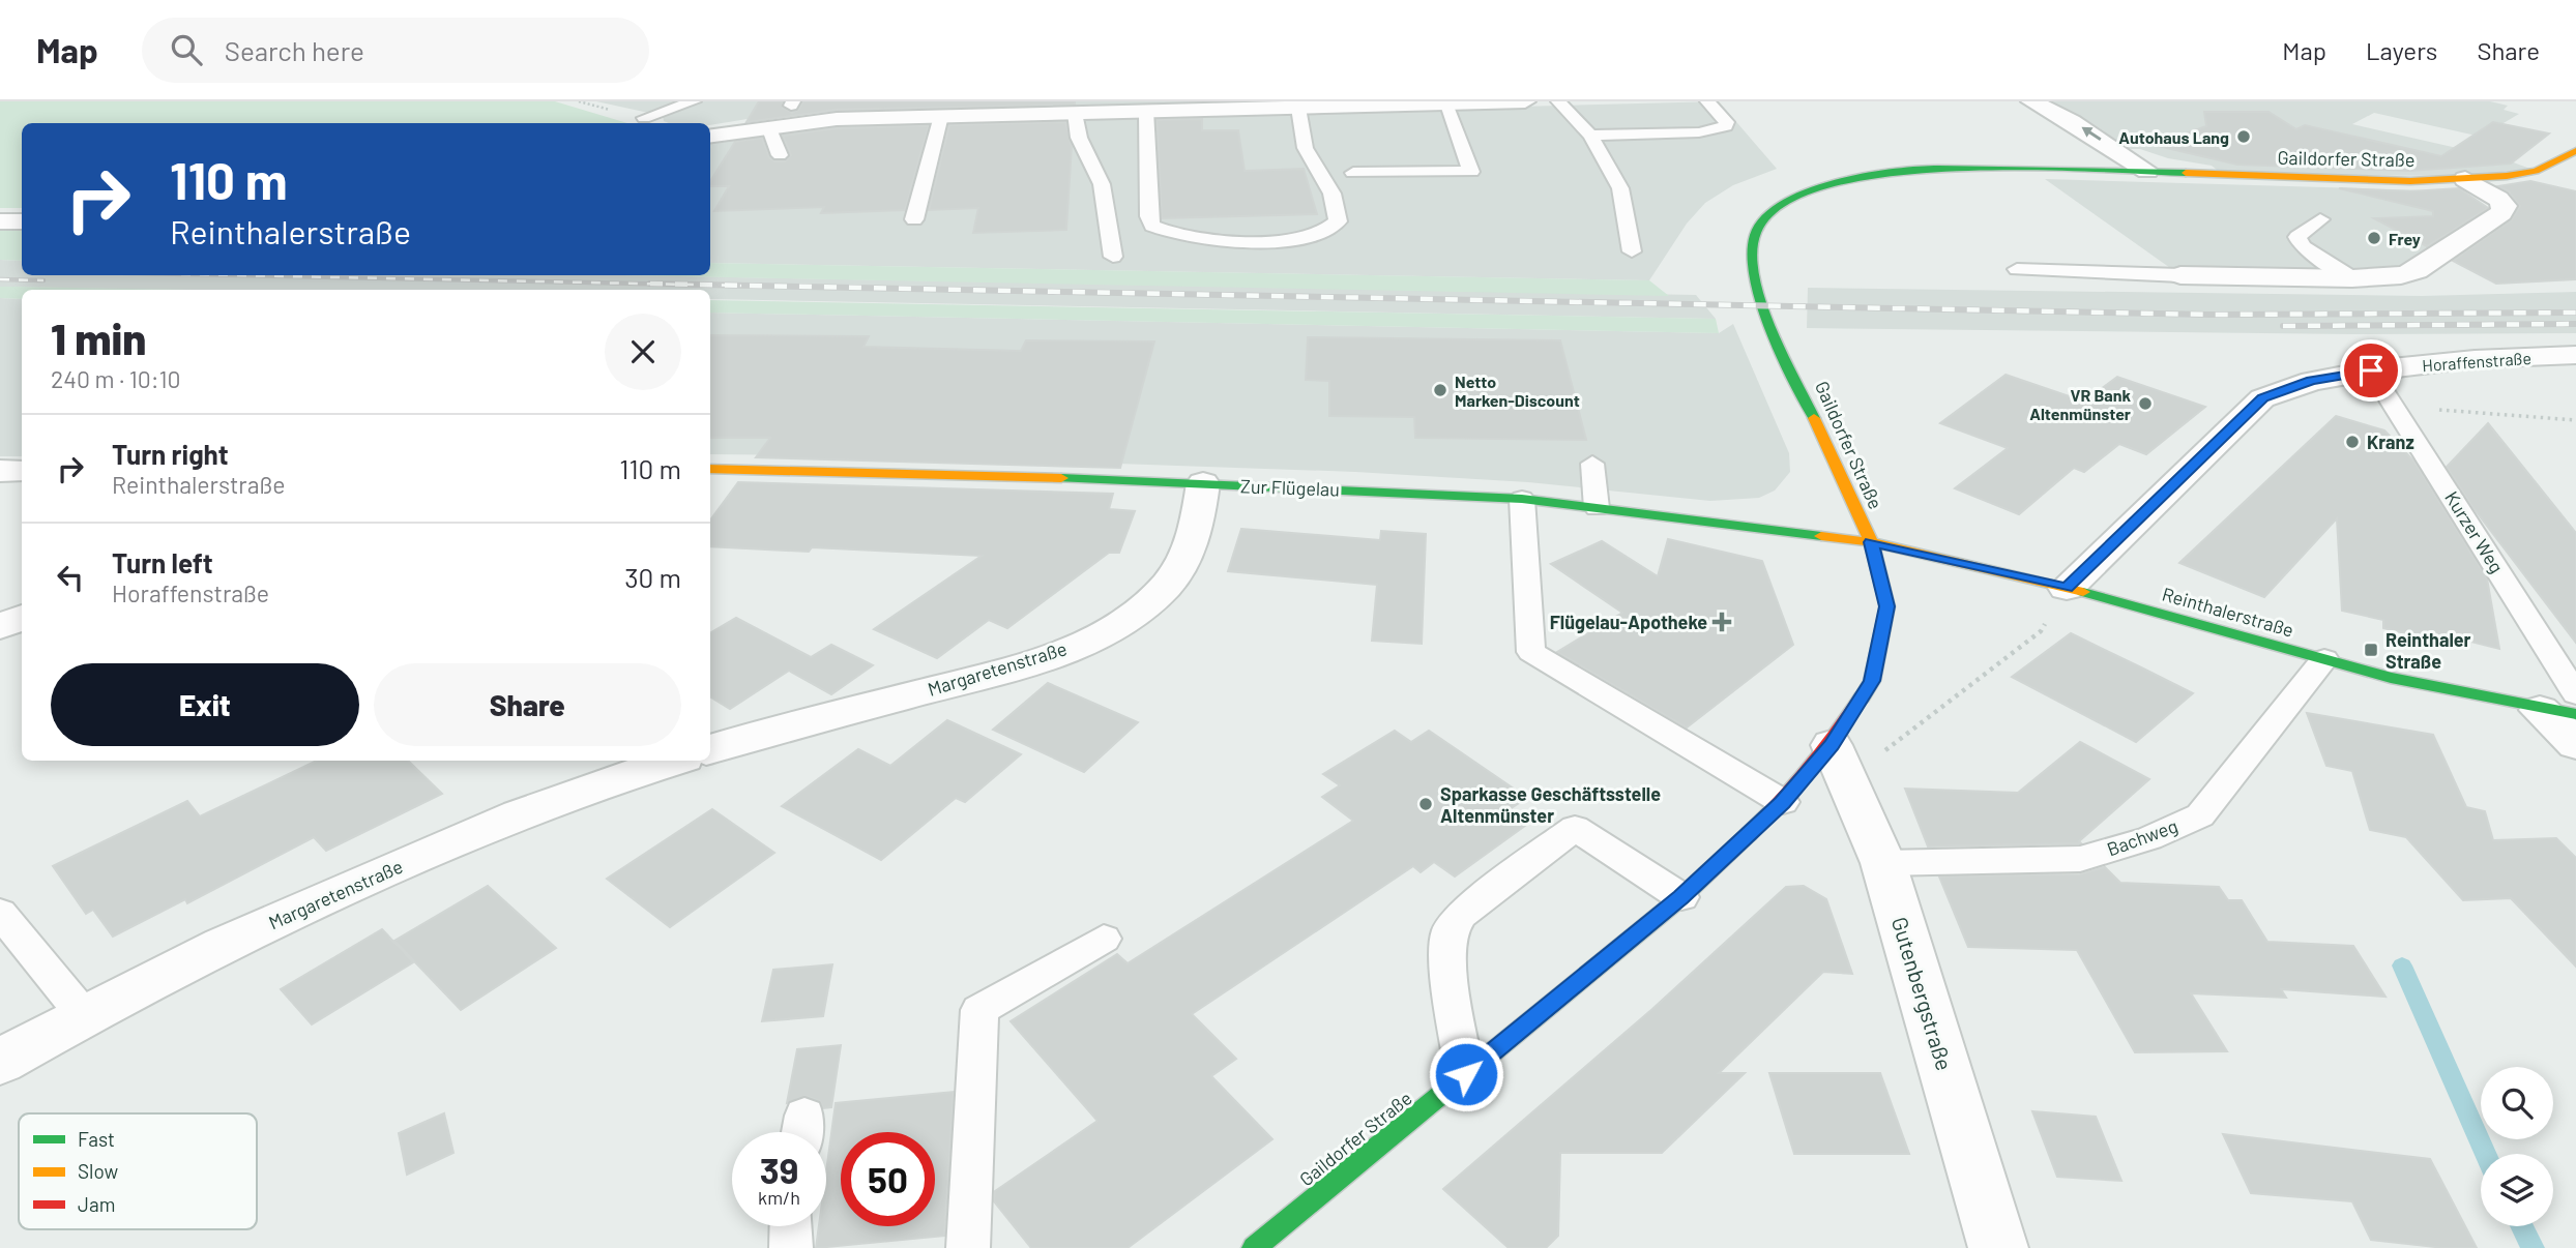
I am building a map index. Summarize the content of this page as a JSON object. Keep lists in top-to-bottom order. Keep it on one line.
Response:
{"streets":{"main road":["Gaildorfer Straße","Zur Flügelau","Reinthalerstraße"],"street":["Horaffenstraße","Margaretenstraße","Gutenbergstraße"],"lane":["Kurzer Weg","Bachweg"]},"crossings":[["Gaildorfer Straße","Zur Flügelau"],["Gaildorfer Straße","Reinthalerstraße"],["Gaildorfer Straße","Gutenbergstraße"],["Horaffenstraße","Kurzer Weg"],["Horaffenstraße","Reinthalerstraße"],["Zur Flügelau","Reinthalerstraße"],["Zur Flügelau","Margaretenstraße"],["Kurzer Weg","Reinthalerstraße"],["Reinthalerstraße","Bachweg"],["Bachweg","Gutenbergstraße"]],"places":{"other":["Autohaus Lang","Frey","Netto Marken-Discount","VR Bank Altenmünster","Kranz","Sparkasse Geschäftsstelle Altenmünster"],"health":["Flügelau-Apotheke"],"transit":["Reinthaler Straße"]},"legend":["Fast","Slow","Jam"],"page":{"header":"Map","search":"Search here","nav":["Map","Layers","Share"],"turn":["110 m","Reinthalerstraße"],"heading":["1 min","240 m · 10:10"],"list":[{"name":"Turn right","note":"Reinthalerstraße","value":"110 m"},{"name":"Turn left","note":"Horaffenstraße","value":"30 m"}],"buttons":["Exit","Share"],"speed":"39 km/h","limit":"50"}}
